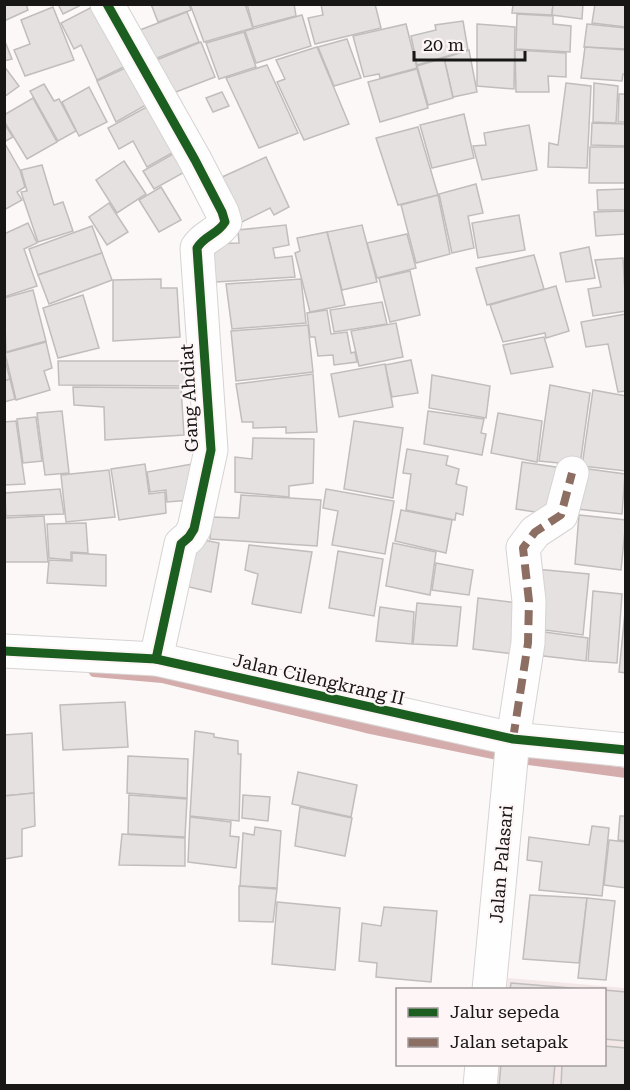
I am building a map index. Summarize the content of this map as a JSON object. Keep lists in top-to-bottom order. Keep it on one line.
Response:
{"streets":{"street":["Gang Ahdiat","Jalan Cilengkrang II","Jalan Palasari"]},"crossings":[["Gang Ahdiat","Jalan Cilengkrang II"],["Jalan Cilengkrang II","Jalan Palasari"]],"legend":["Jalur sepeda","Jalan setapak"],"scale_bar":"20 m"}
